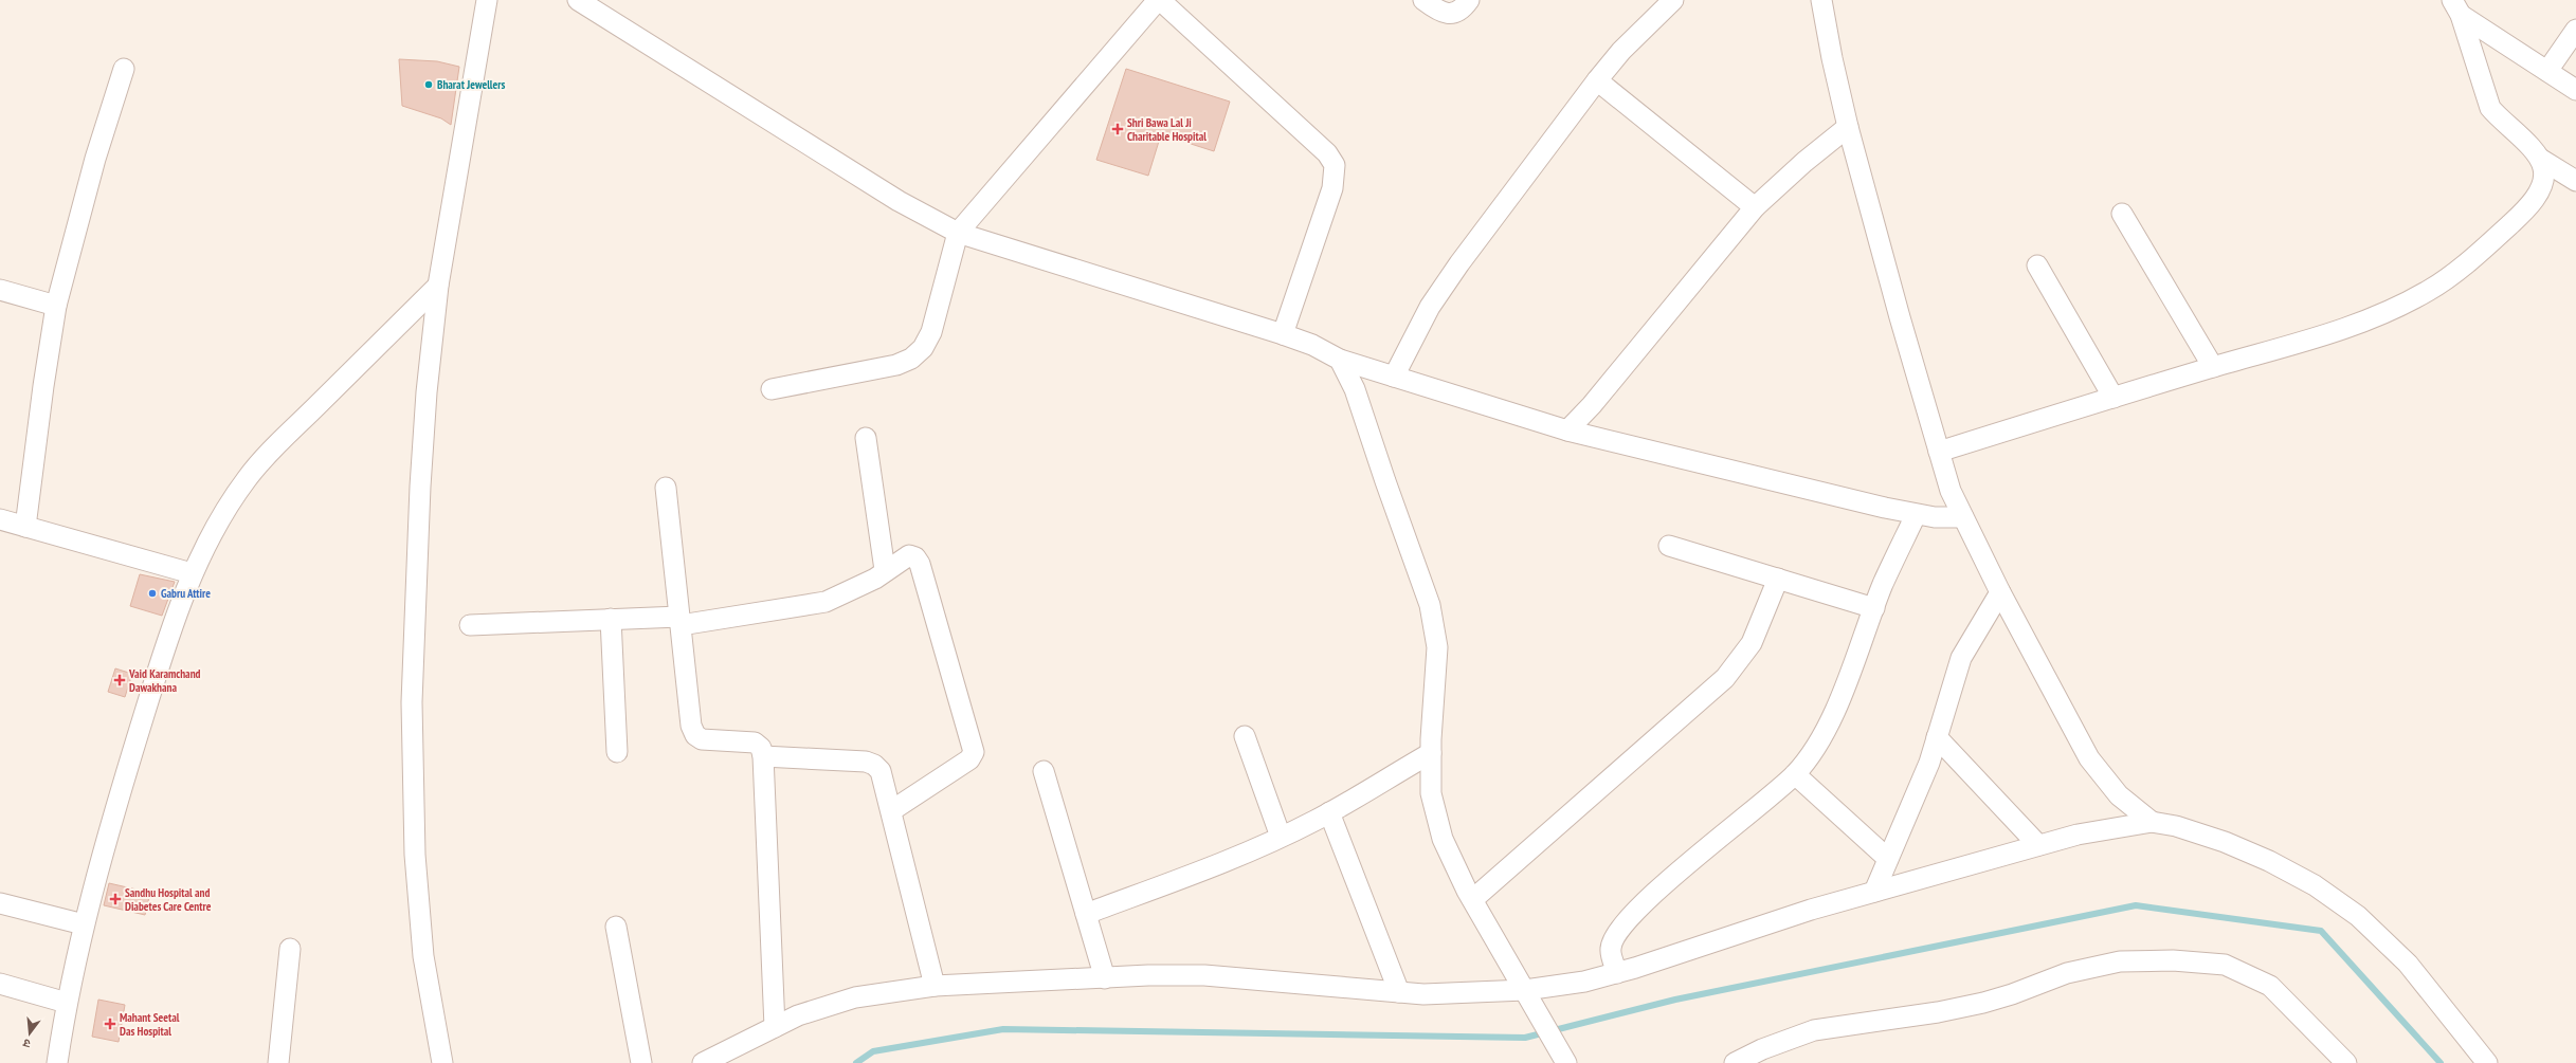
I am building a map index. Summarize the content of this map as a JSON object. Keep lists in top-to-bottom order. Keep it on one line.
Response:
{"places":{"other":["Bharat Jewellers","Gabru Attire"],"health":["Shri Bawa Lal Ji Charitable Hospital","Vaid Karamchand Dawakhana","Sandhu Hospital and Diabetes Care Centre","Mahant Seetal Das Hospital"]},"north":"bottom"}
